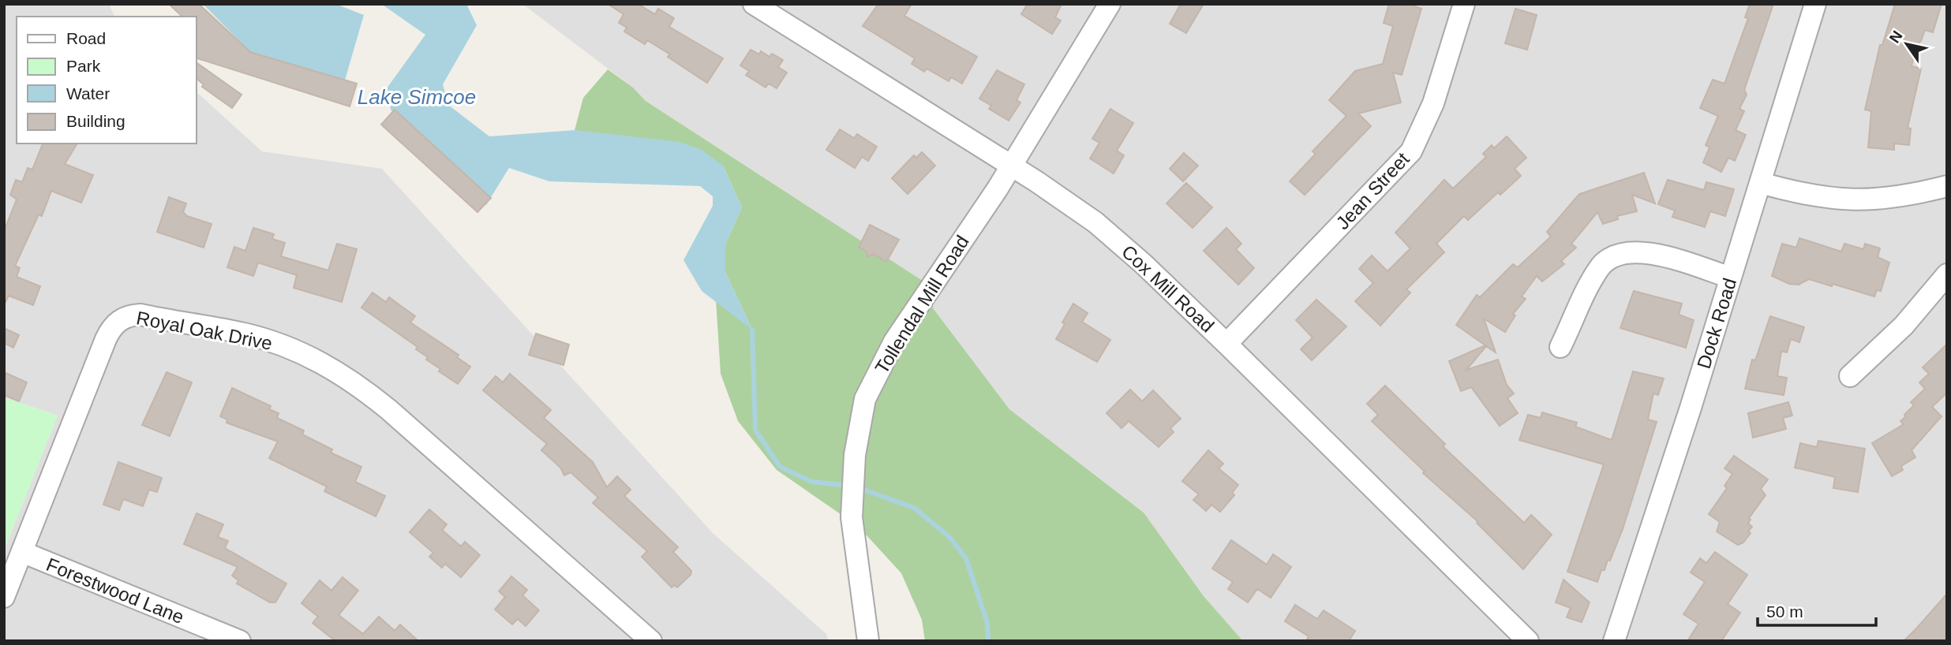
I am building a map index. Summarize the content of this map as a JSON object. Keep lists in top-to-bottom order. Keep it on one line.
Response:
{"streets":{"street":["Jean Street","Cox Mill Road","Tollendal Mill Road","Dock Road","Royal Oak Drive","Forestwood Lane"]},"crossings":[["Jean Street","Cox Mill Road"],["Cox Mill Road","Tollendal Mill Road"],["Royal Oak Drive","Forestwood Lane"]],"water":["Lake Simcoe"],"legend":["Road","Park","Water","Building"],"scale_bar":"50 m","north":"top left"}
